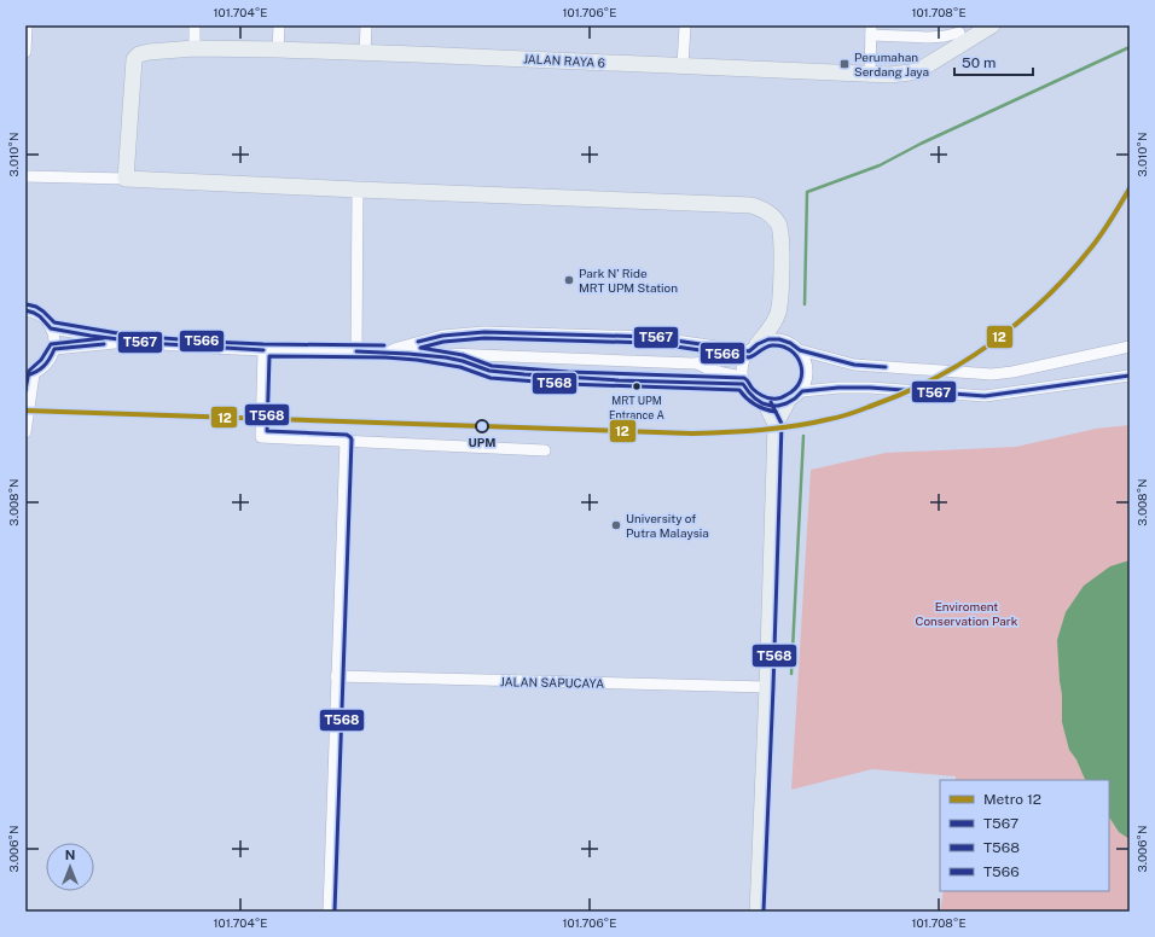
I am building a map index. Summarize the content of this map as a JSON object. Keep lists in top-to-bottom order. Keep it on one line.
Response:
{"streets":{"street":["JALAN RAYA 6","JALAN SAPUCAYA"]},"parks":["Enviroment Conservation Park"],"places":{"transit":["Perumahan Serdang Jaya"],"other":["Park N’ Ride MRT UPM Station","MRT UPM Entrance A","UPM","University of Putra Malaysia"]},"lines":["metro line 12","transit line T566","transit line T567","transit line T568"],"legend":["Metro 12","T567","T568","T566"],"scale_bar":"50 m","north":"top","coordinates":["101.704°E","101.706°E","101.708°E","3.010°N","3.008°N","3.006°N"]}
